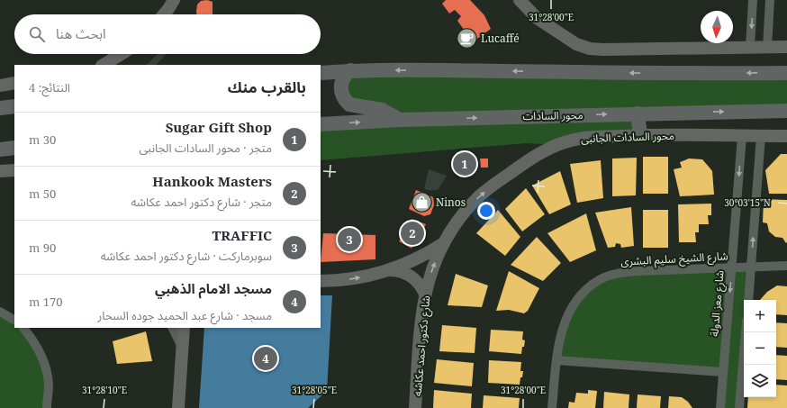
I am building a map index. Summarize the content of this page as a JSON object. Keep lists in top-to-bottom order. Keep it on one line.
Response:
{"streets":{"main road":["محور السادات"],"street":["محور السادات الجانبى","شارع الشيخ سليم البشرى","شارع معز الدولة","شارع دكتور احمد عكاشه"]},"crossings":[["محور السادات الجانبى","شارع معز الدولة"],["محور السادات الجانبى","شارع دكتور احمد عكاشه"],["شارع الشيخ سليم البشرى","شارع معز الدولة"]],"one_way":["محور السادات الجانبى"],"places":{"cafe":["Lucaffé"],"shop":["Ninos"]},"north":"bottom","page":{"search":"ابحث هنا","heading":["بالقرب منك","النتائج: 4"],"list":[{"mark":"1","name":"Sugar Gift Shop","note":"متجر · محور السادات الجانبى","value":"30 m"},{"mark":"2","name":"Hankook Masters","note":"متجر · شارع دكتور احمد عكاشه","value":"50 m"},{"mark":"3","name":"TRAFFIC","note":"سوبرماركت · شارع دكتور احمد عكاشه","value":"90 m"},{"mark":"4","name":"مسجد الامام الذهبي","note":"مسجد · شارع عبد الحميد جوده السحار","value":"170 m"}],"pins":["1","2","3","4"],"map_buttons":["+","−"]},"coordinates":["31°28'00\"E","30°03'15\"N","31°28'10\"E","31°28'05\"E"]}
